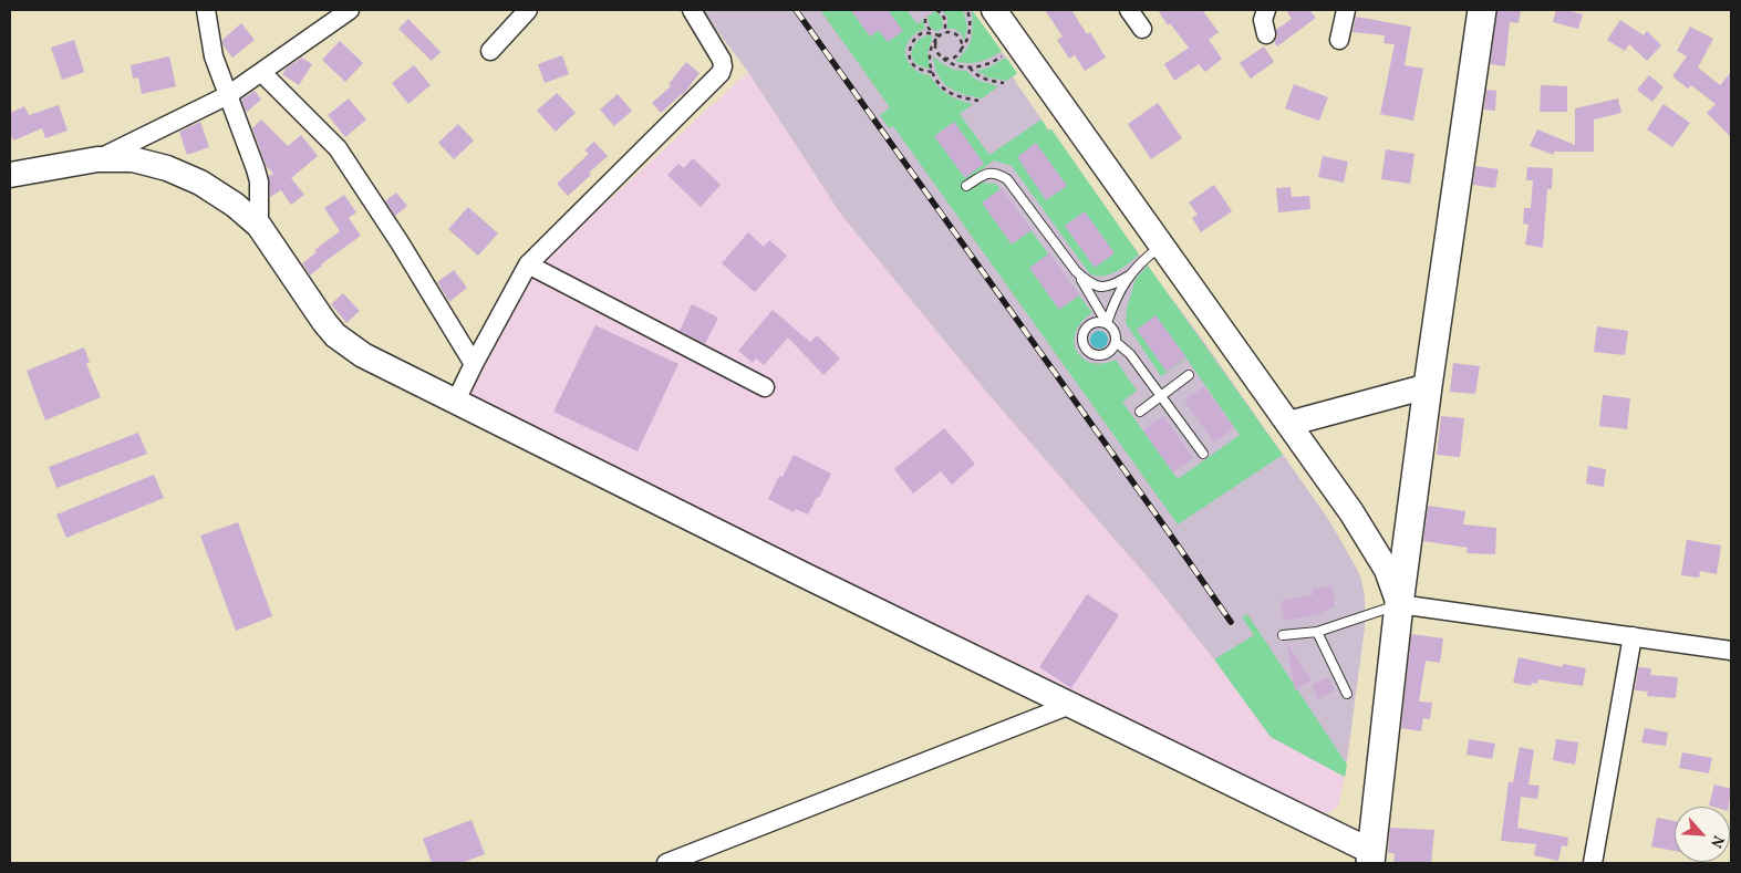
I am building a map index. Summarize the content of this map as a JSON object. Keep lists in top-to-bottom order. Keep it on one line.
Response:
{"north":"bottom right"}
